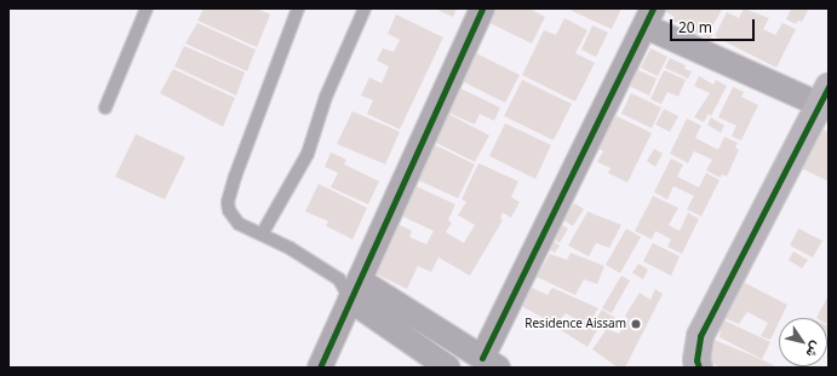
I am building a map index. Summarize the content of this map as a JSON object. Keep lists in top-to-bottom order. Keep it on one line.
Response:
{"places":["Residence Aissam"],"scale_bar":"20 m","north":"bottom right"}
